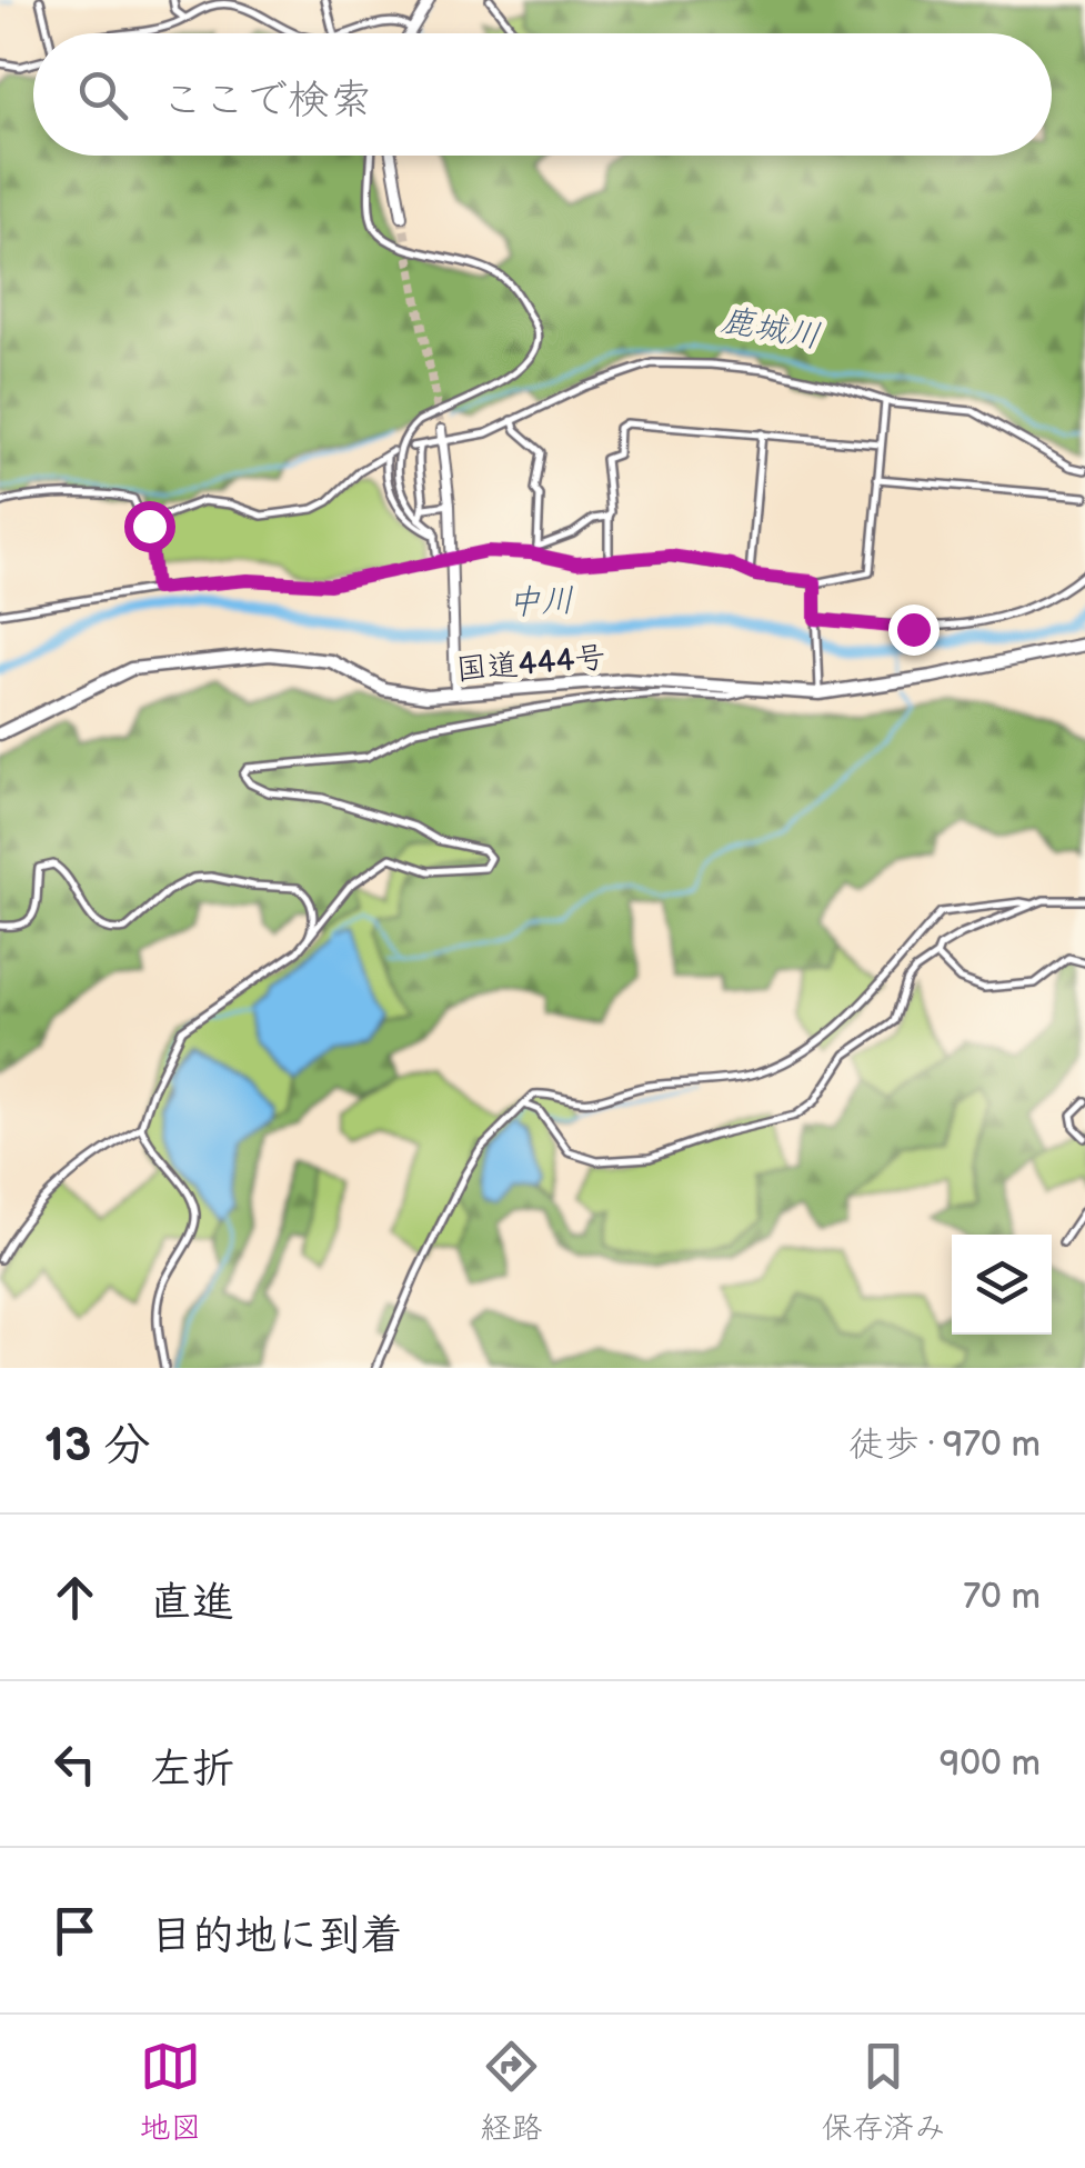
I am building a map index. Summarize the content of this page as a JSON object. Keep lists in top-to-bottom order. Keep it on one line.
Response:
{"streets":{"highway":["国道444号"]},"water":["鹿城川","中川"],"page":{"search":"ここで検索","heading":["13 分","徒歩 · 970 m"],"list":[["直進","70 m"],["左折","900 m"],"目的地に到着"],"nav":["地図","経路","保存済み"]}}
